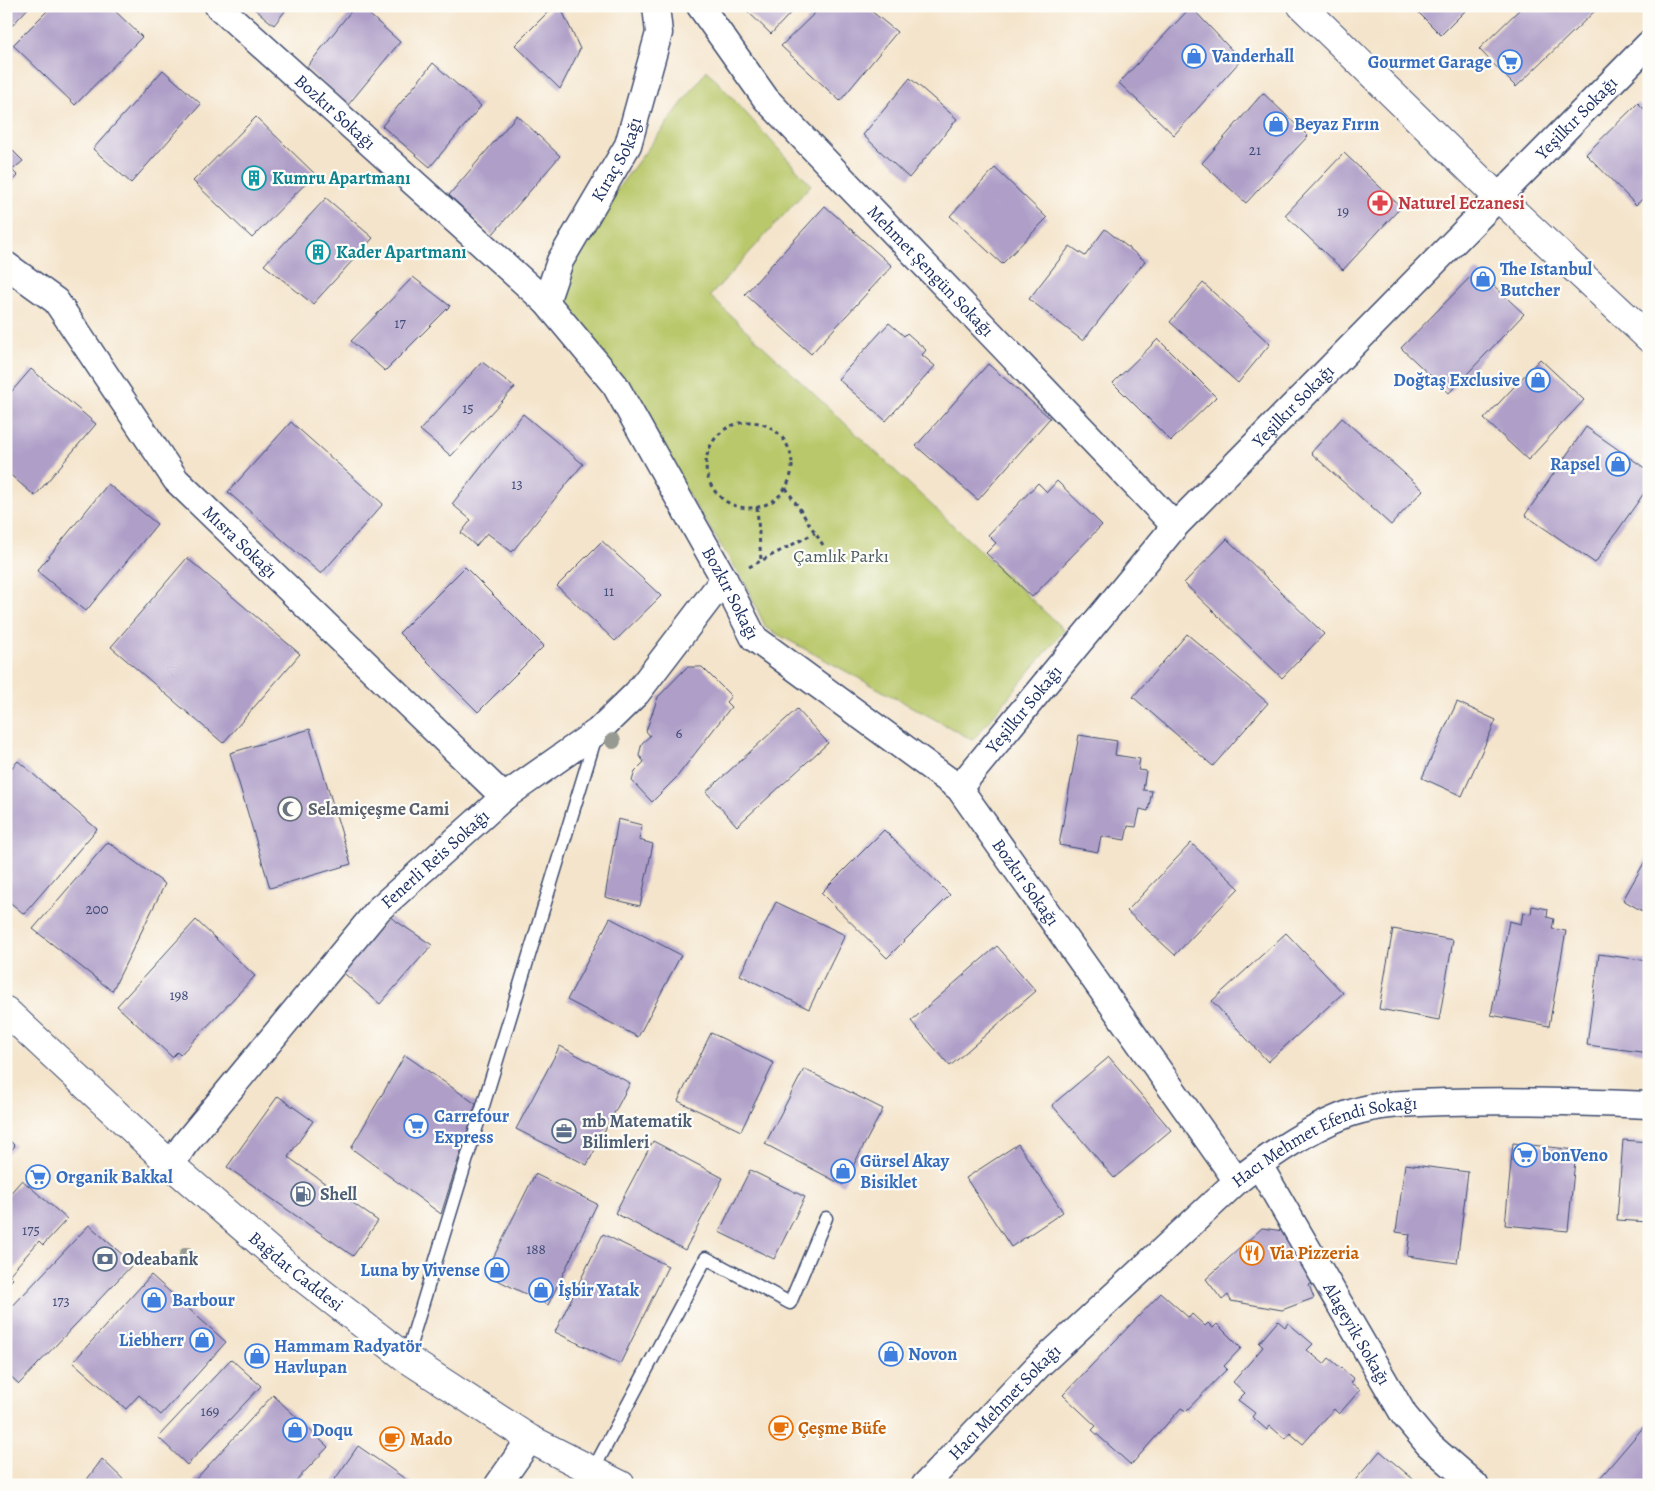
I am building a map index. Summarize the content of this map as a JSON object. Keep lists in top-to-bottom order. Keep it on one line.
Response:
{"streets":{"main road":["Bağdat Caddesi"],"street":["Bozkır Sokağı","Yeşilkır Sokağı","Kıraç Sokağı","Mehmet Şengün Sokağı","Mısra Sokağı","Fenerli Reis Sokağı","Hacı Mehmet Efendi Sokağı","Alageyik Sokağı","Hacı Mehmet Sokağı"]},"crossings":[["Bozkır Sokağı","Yeşilkır Sokağı"],["Bozkır Sokağı","Kıraç Sokağı"],["Bozkır Sokağı","Fenerli Reis Sokağı"],["Bozkır Sokağı","Hacı Mehmet Efendi Sokağı"],["Yeşilkır Sokağı","Mehmet Şengün Sokağı"],["Mısra Sokağı","Fenerli Reis Sokağı"],["Fenerli Reis Sokağı","Bağdat Caddesi"],["Hacı Mehmet Efendi Sokağı","Alageyik Sokağı"],["Hacı Mehmet Efendi Sokağı","Hacı Mehmet Sokağı"]],"parks":["Çamlık Parkı"],"places":{"shop":["Vanderhall","Beyaz Fırın","The Istanbul Butcher","Doğtaş Exclusive","Rapsel","Gürsel Akay Bisiklet","Luna by Vivense","İşbir Yatak","Barbour","Liebherr","Novon","Hammam Radyatör Havlupan","Doqu"],"supermarket":["Gourmet Garage","Carrefour Express","bonVeno","Organik Bakkal"],"building":["Kumru Apartmanı","Kader Apartmanı"],"pharmacy":["Naturel Eczanesi"],"mosque":["Selamiçeşme Cami"],"office":["mb Matematik Bilimleri"],"fuel station":["Shell"],"restaurant":["Via Pizzeria"],"bank":["Odeabank"],"cafe":["Çeşme Büfe","Mado"]},"house_numbers":["21","19","17","15","13","11","6","200","198","175","188","173","169"]}
